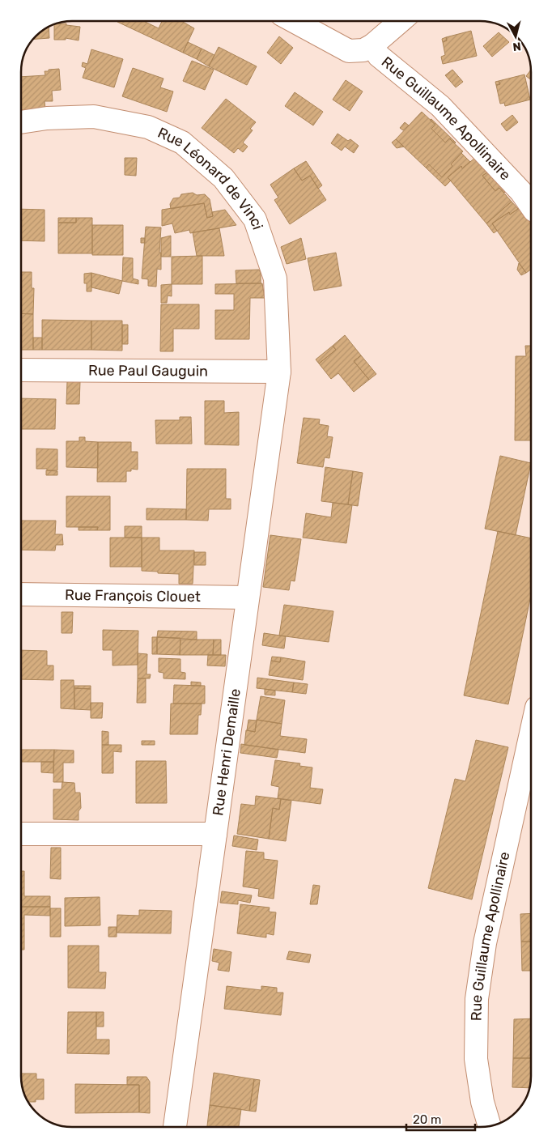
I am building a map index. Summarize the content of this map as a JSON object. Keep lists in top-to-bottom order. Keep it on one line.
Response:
{"streets":{"street":["Rue Guillaume Apollinaire","Rue Léonard de Vinci","Rue Paul Gauguin","Rue François Clouet","Rue Henri Demaille"]},"crossings":[["Rue Léonard de Vinci","Rue Paul Gauguin"],["Rue Léonard de Vinci","Rue Henri Demaille"],["Rue Paul Gauguin","Rue Henri Demaille"],["Rue François Clouet","Rue Henri Demaille"]],"scale_bar":"20 m","north":"bottom"}
